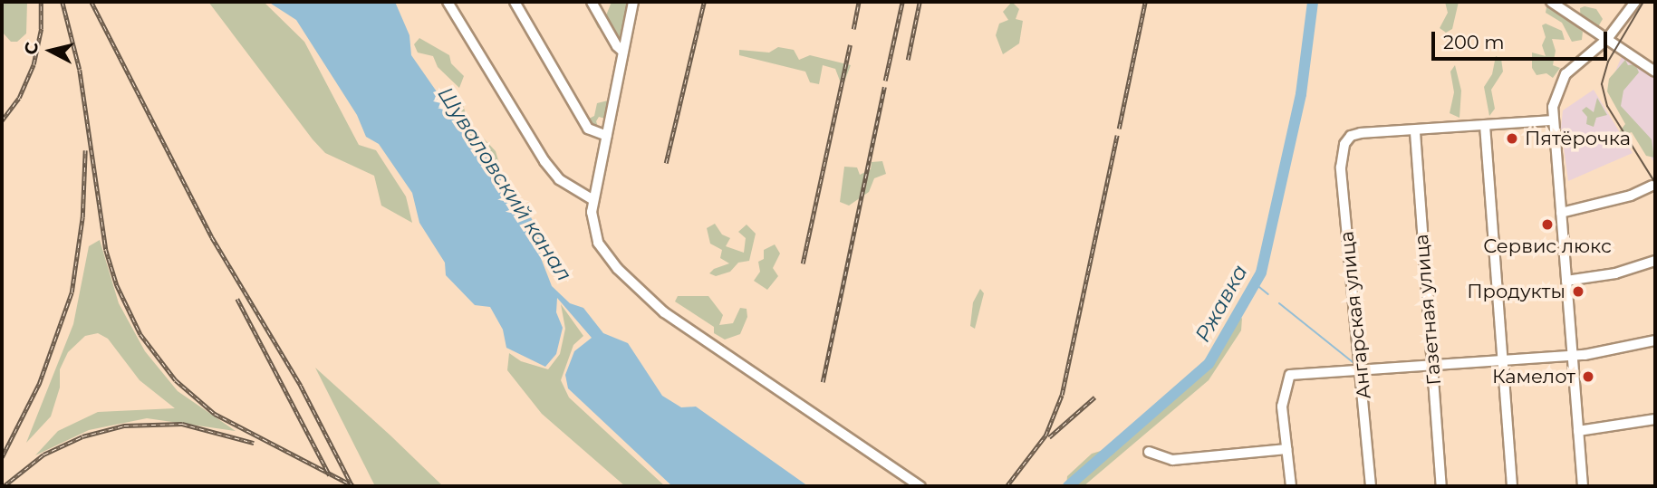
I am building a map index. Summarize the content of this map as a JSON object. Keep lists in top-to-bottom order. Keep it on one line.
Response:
{"streets":{"street":["Газетная улица","Ангарская улица"]},"crossings":[["Газетная улица","Ангарская улица"]],"water":["Шуваловский канал","Ржавка"],"places":["Пятёрочка","Сервис люкс","Продукты","Камелот"],"scale_bar":"200 m","north":"left"}
